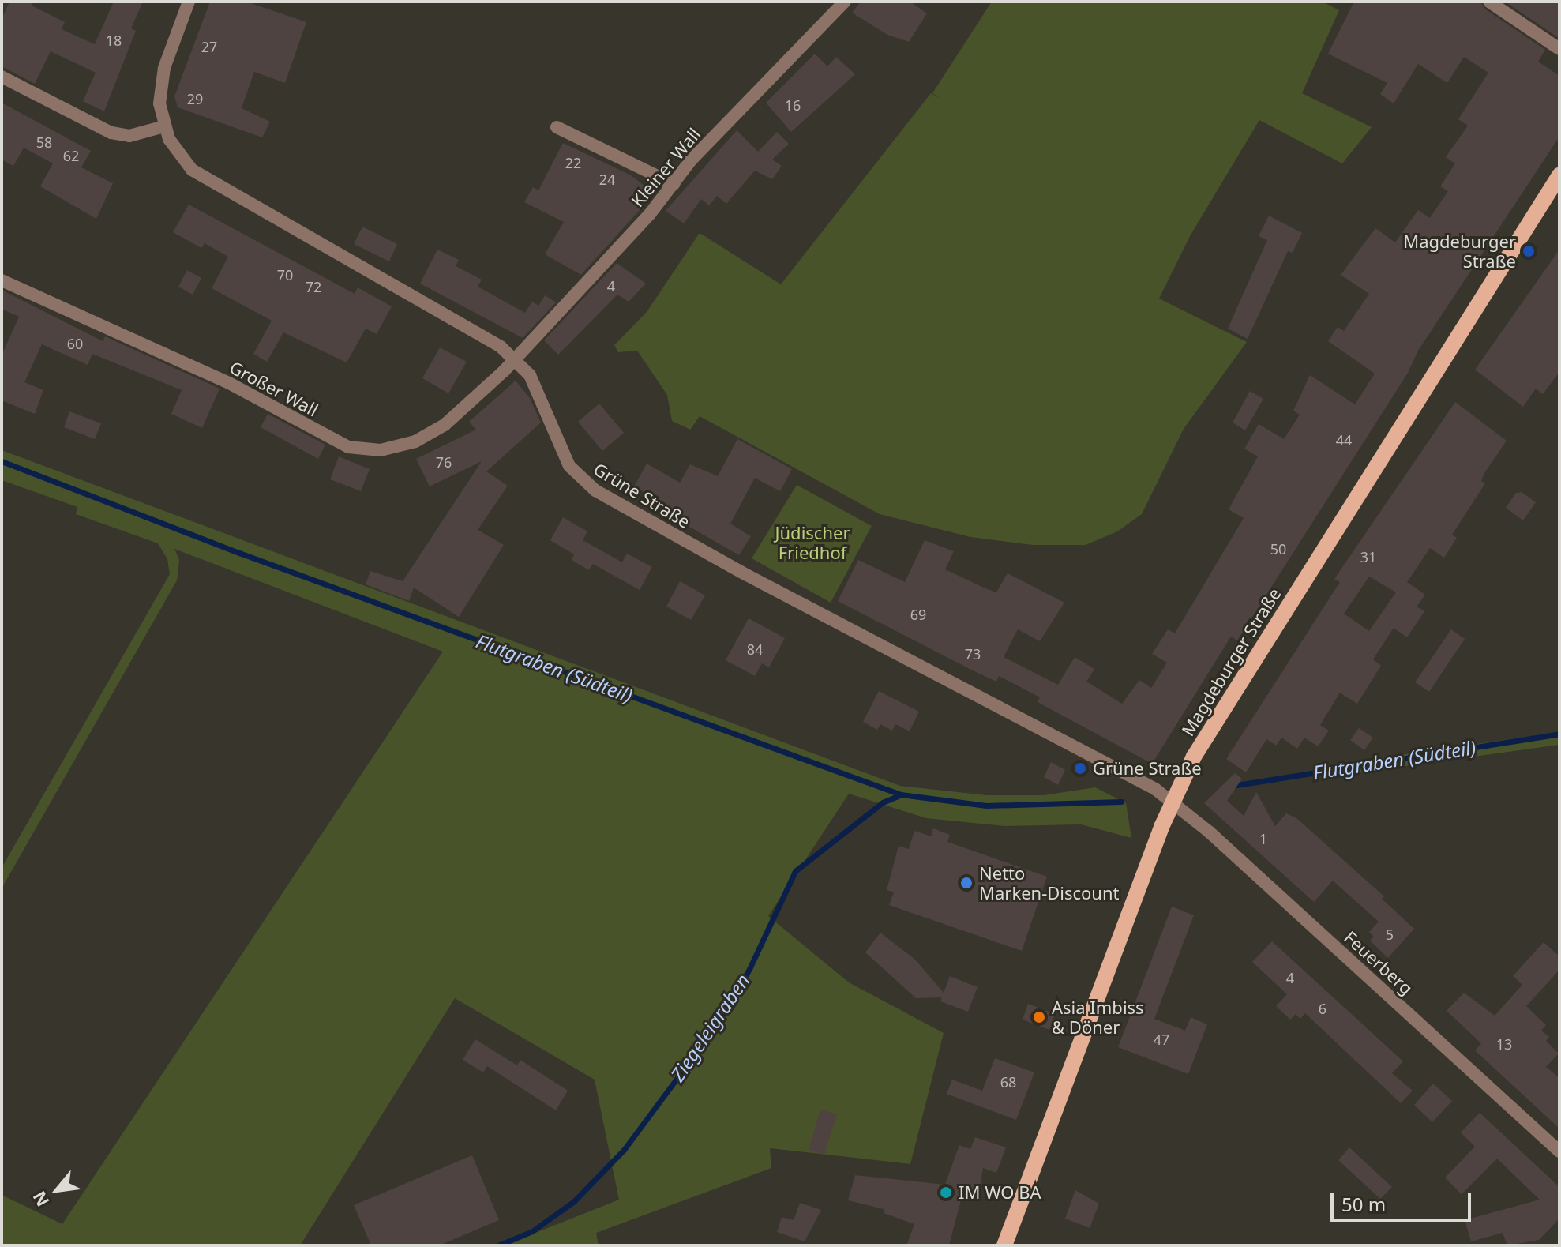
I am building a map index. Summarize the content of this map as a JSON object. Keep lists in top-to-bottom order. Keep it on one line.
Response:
{"streets":{"main road":["Magdeburger Straße"],"street":["Kleiner Wall","Großer Wall","Grüne Straße","Feuerberg"]},"crossings":[["Kleiner Wall","Großer Wall"],["Kleiner Wall","Grüne Straße"],["Großer Wall","Grüne Straße"],["Grüne Straße","Magdeburger Straße"],["Grüne Straße","Feuerberg"],["Magdeburger Straße","Feuerberg"]],"water":["Flutgraben (Südteil)","Ziegeleigraben"],"parks":["Jüdischer Friedhof"],"places":["Magdeburger Straße","Grüne Straße","Netto Marken-Discount","Asia Imbiss & Döner","IM WO BA"],"house_numbers":["18","27","29","16","58","62","22","24","70","4","72","60","44","76","50","31","69","84","73","1","5","4","6","47","13","68"],"scale_bar":"50 m","north":"bottom left"}
